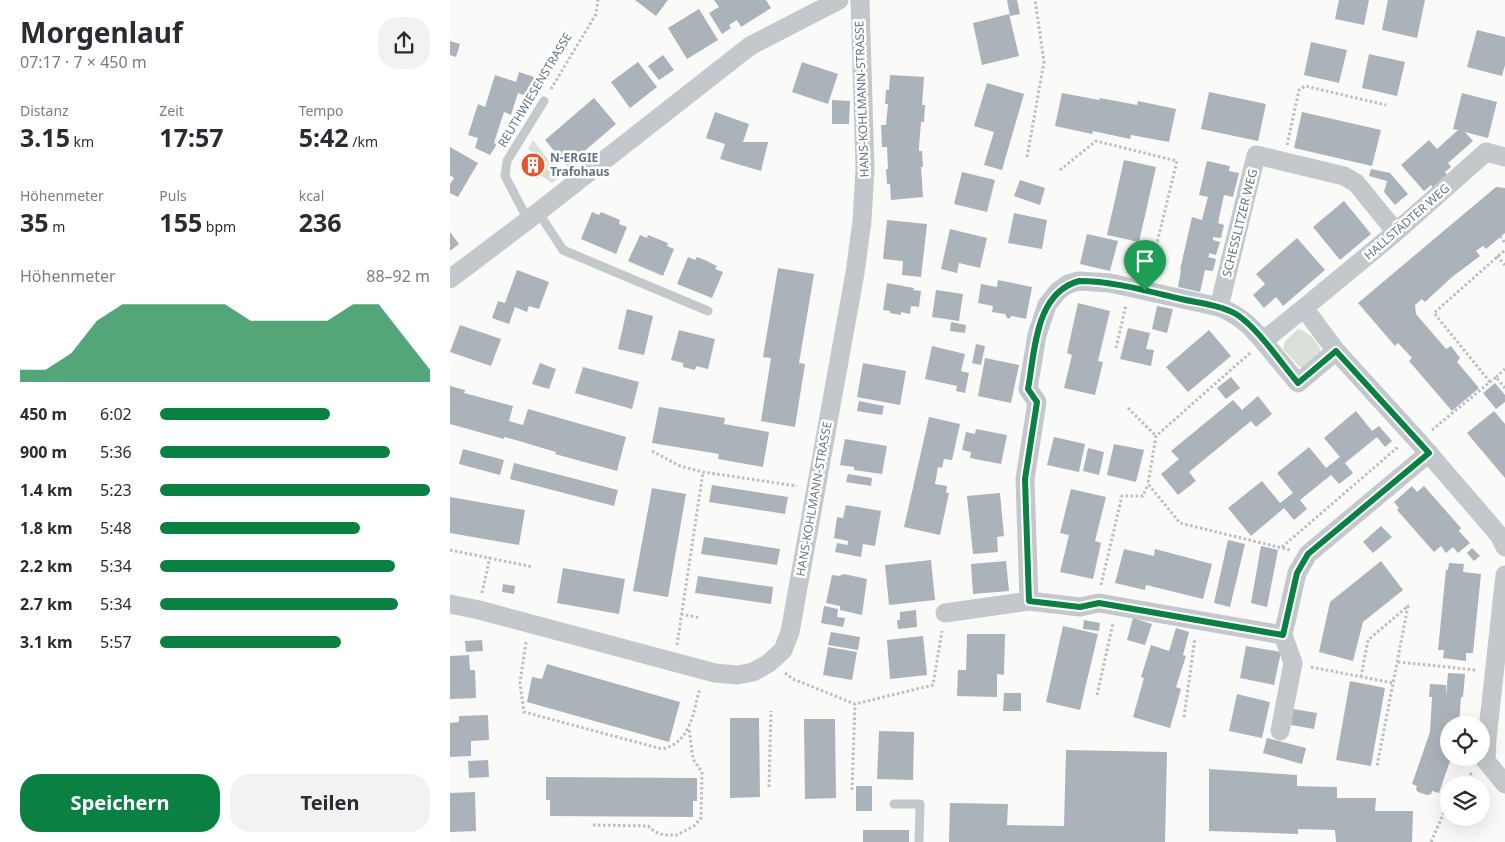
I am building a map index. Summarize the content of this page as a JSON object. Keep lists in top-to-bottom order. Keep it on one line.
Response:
{"streets":{"street":["HANS-KOHLMANN-STRASSE","HALLSTÄDTER WEG","SCHESSLITZER WEG"],"lane":["REUTHWIESENSTRASSE"]},"crossings":[["HALLSTÄDTER WEG","SCHESSLITZER WEG"]],"places":{"building":["N-ERGIE Trafohaus"]},"page":{"heading":["Morgenlauf","07:17 · 7 × 450 m"],"stats":[["Distanz","3.15 km"],["Zeit","17:57"],["Tempo","5:42 /km"],["Höhenmeter","35 m"],["Puls","155 bpm"],["kcal","236"]],"chart":["Höhenmeter","88–92 m"],"list":[{"name":"450 m","note":"6:02"},{"name":"900 m","note":"5:36"},{"name":"1.4 km","note":"5:23"},{"name":"1.8 km","note":"5:48"},{"name":"2.2 km","note":"5:34"},{"name":"2.7 km","note":"5:34"},{"name":"3.1 km","note":"5:57"}],"buttons":["Speichern","Teilen"]}}
